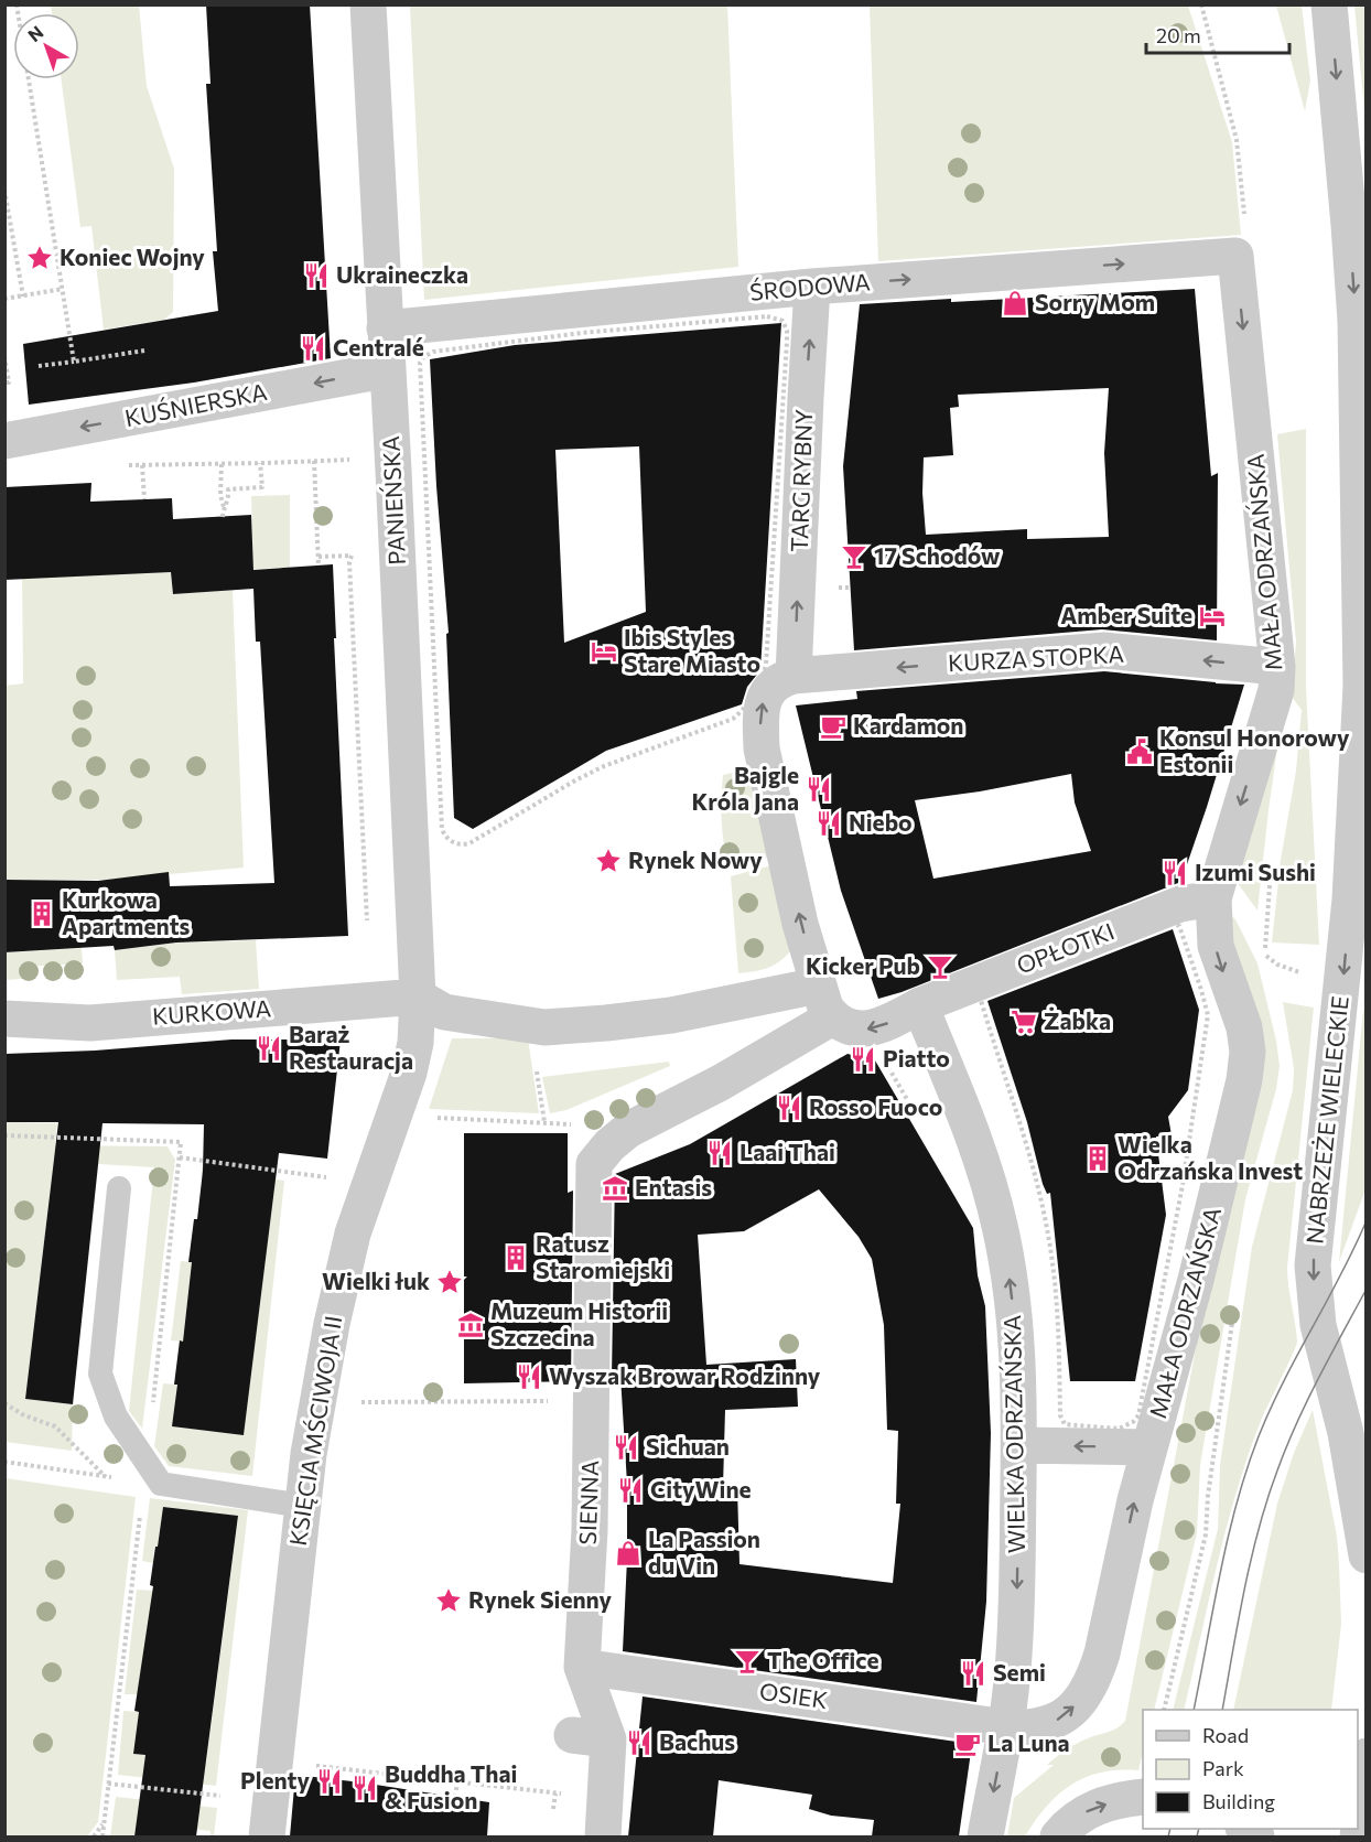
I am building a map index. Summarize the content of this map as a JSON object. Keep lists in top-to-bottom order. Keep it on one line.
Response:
{"streets":{"street":["ŚRODOWA","KUŚNIERSKA","TARG RYBNY","PANIEŃSKA","MAŁA ODRZAŃSKA","KURZA STOPKA","OPŁOTKI","KURKOWA","NABRZEŻE WIELECKIE","KSIĘCIA MŚCIWOJA II","WIELKA ODRZAŃSKA","SIENNA","OSIEK"]},"crossings":[["ŚRODOWA","TARG RYBNY"],["ŚRODOWA","PANIEŃSKA"],["ŚRODOWA","MAŁA ODRZAŃSKA"],["KUŚNIERSKA","PANIEŃSKA"],["TARG RYBNY","KURZA STOPKA"],["PANIEŃSKA","KURKOWA"],["PANIEŃSKA","KSIĘCIA MŚCIWOJA II"],["MAŁA ODRZAŃSKA","KURZA STOPKA"],["MAŁA ODRZAŃSKA","OPŁOTKI"],["MAŁA ODRZAŃSKA","WIELKA ODRZAŃSKA"],["MAŁA ODRZAŃSKA","OSIEK"],["OPŁOTKI","WIELKA ODRZAŃSKA"],["KURKOWA","KSIĘCIA MŚCIWOJA II"],["WIELKA ODRZAŃSKA","OSIEK"],["SIENNA","OSIEK"]],"one_way":["ŚRODOWA","KUŚNIERSKA","TARG RYBNY","KURZA STOPKA","NABRZEŻE WIELECKIE"],"places":{"place":["Koniec Wojny","Rynek Nowy","Wielki łuk","Rynek Sienny"],"restaurant":["Ukraineczka","Centralé","Bajgle Króla Jana","Niebo","Izumi Sushi","Baraż Restauracja","Piatto","Rosso Fuoco","Laai Thai","Wyszak Browar Rodzinny","Sichuan","CityWine","Semi","Bachus","Plenty","Buddha Thai & Fusion"],"shop":["Sorry Mom","La Passion du Vin"],"bar":["17 Schodów","Kicker Pub","The Office"],"hotel":["Amber Suite","Ibis Styles Stare Miasto"],"cafe":["Kardamon","La Luna"],"public building":["Konsul Honorowy Estonii"],"building":["Kurkowa Apartments","Wielka Odrzańska Invest","Ratusz Staromiejski"],"supermarket":["Żabka"],"museum":["Entasis","Muzeum Historii Szczecina"]},"legend":["Road","Park","Building"],"scale_bar":"20 m","north":"top left"}
